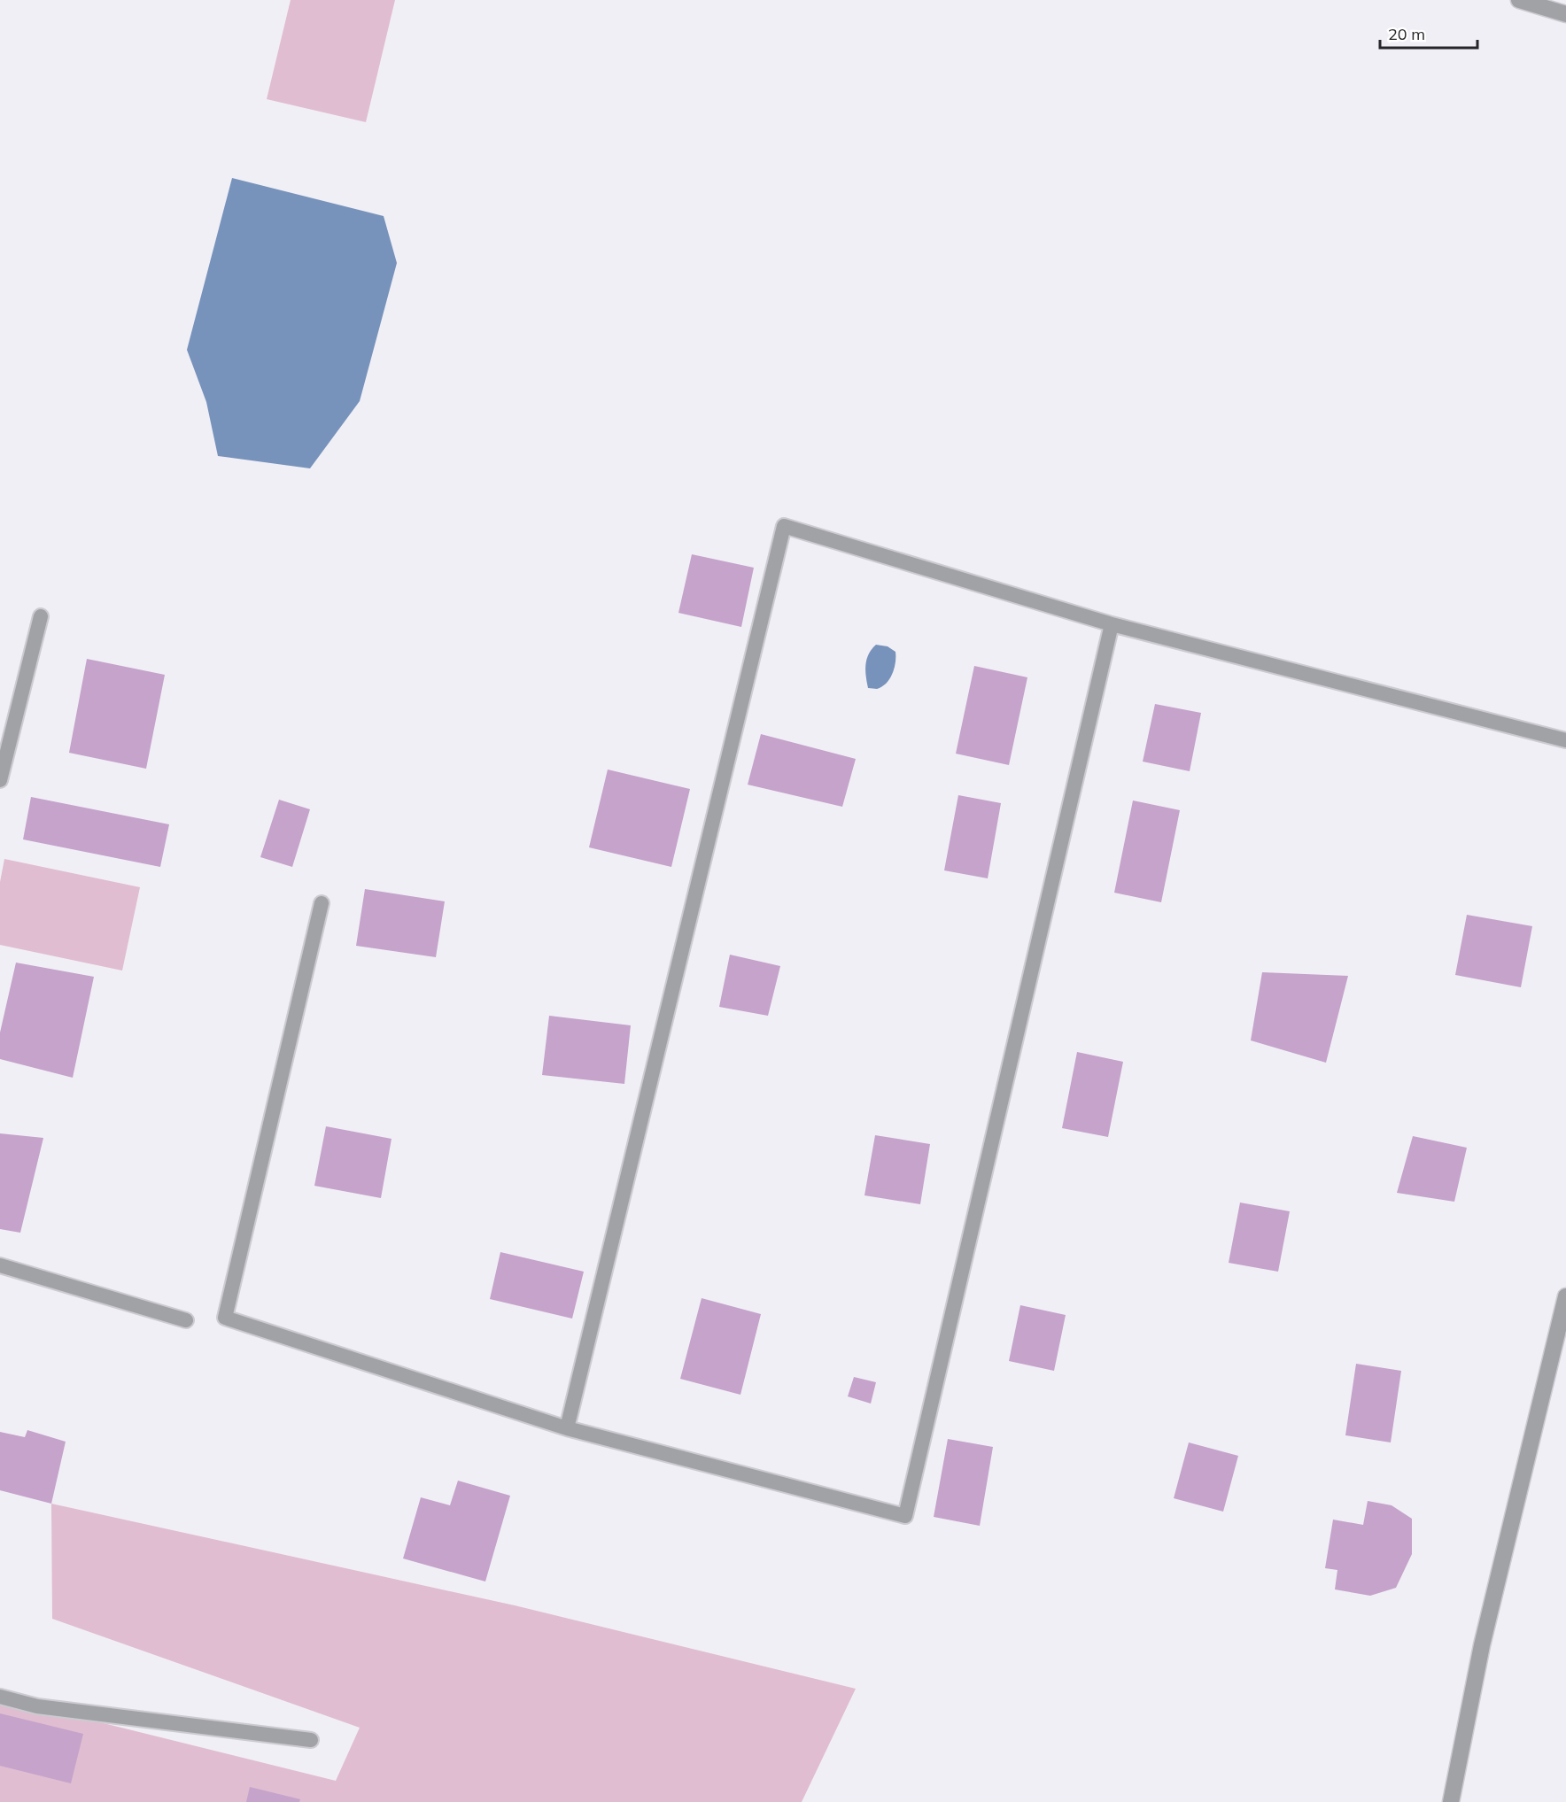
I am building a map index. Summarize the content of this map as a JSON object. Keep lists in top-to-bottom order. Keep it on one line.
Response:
{"scale_bar":"20 m"}
